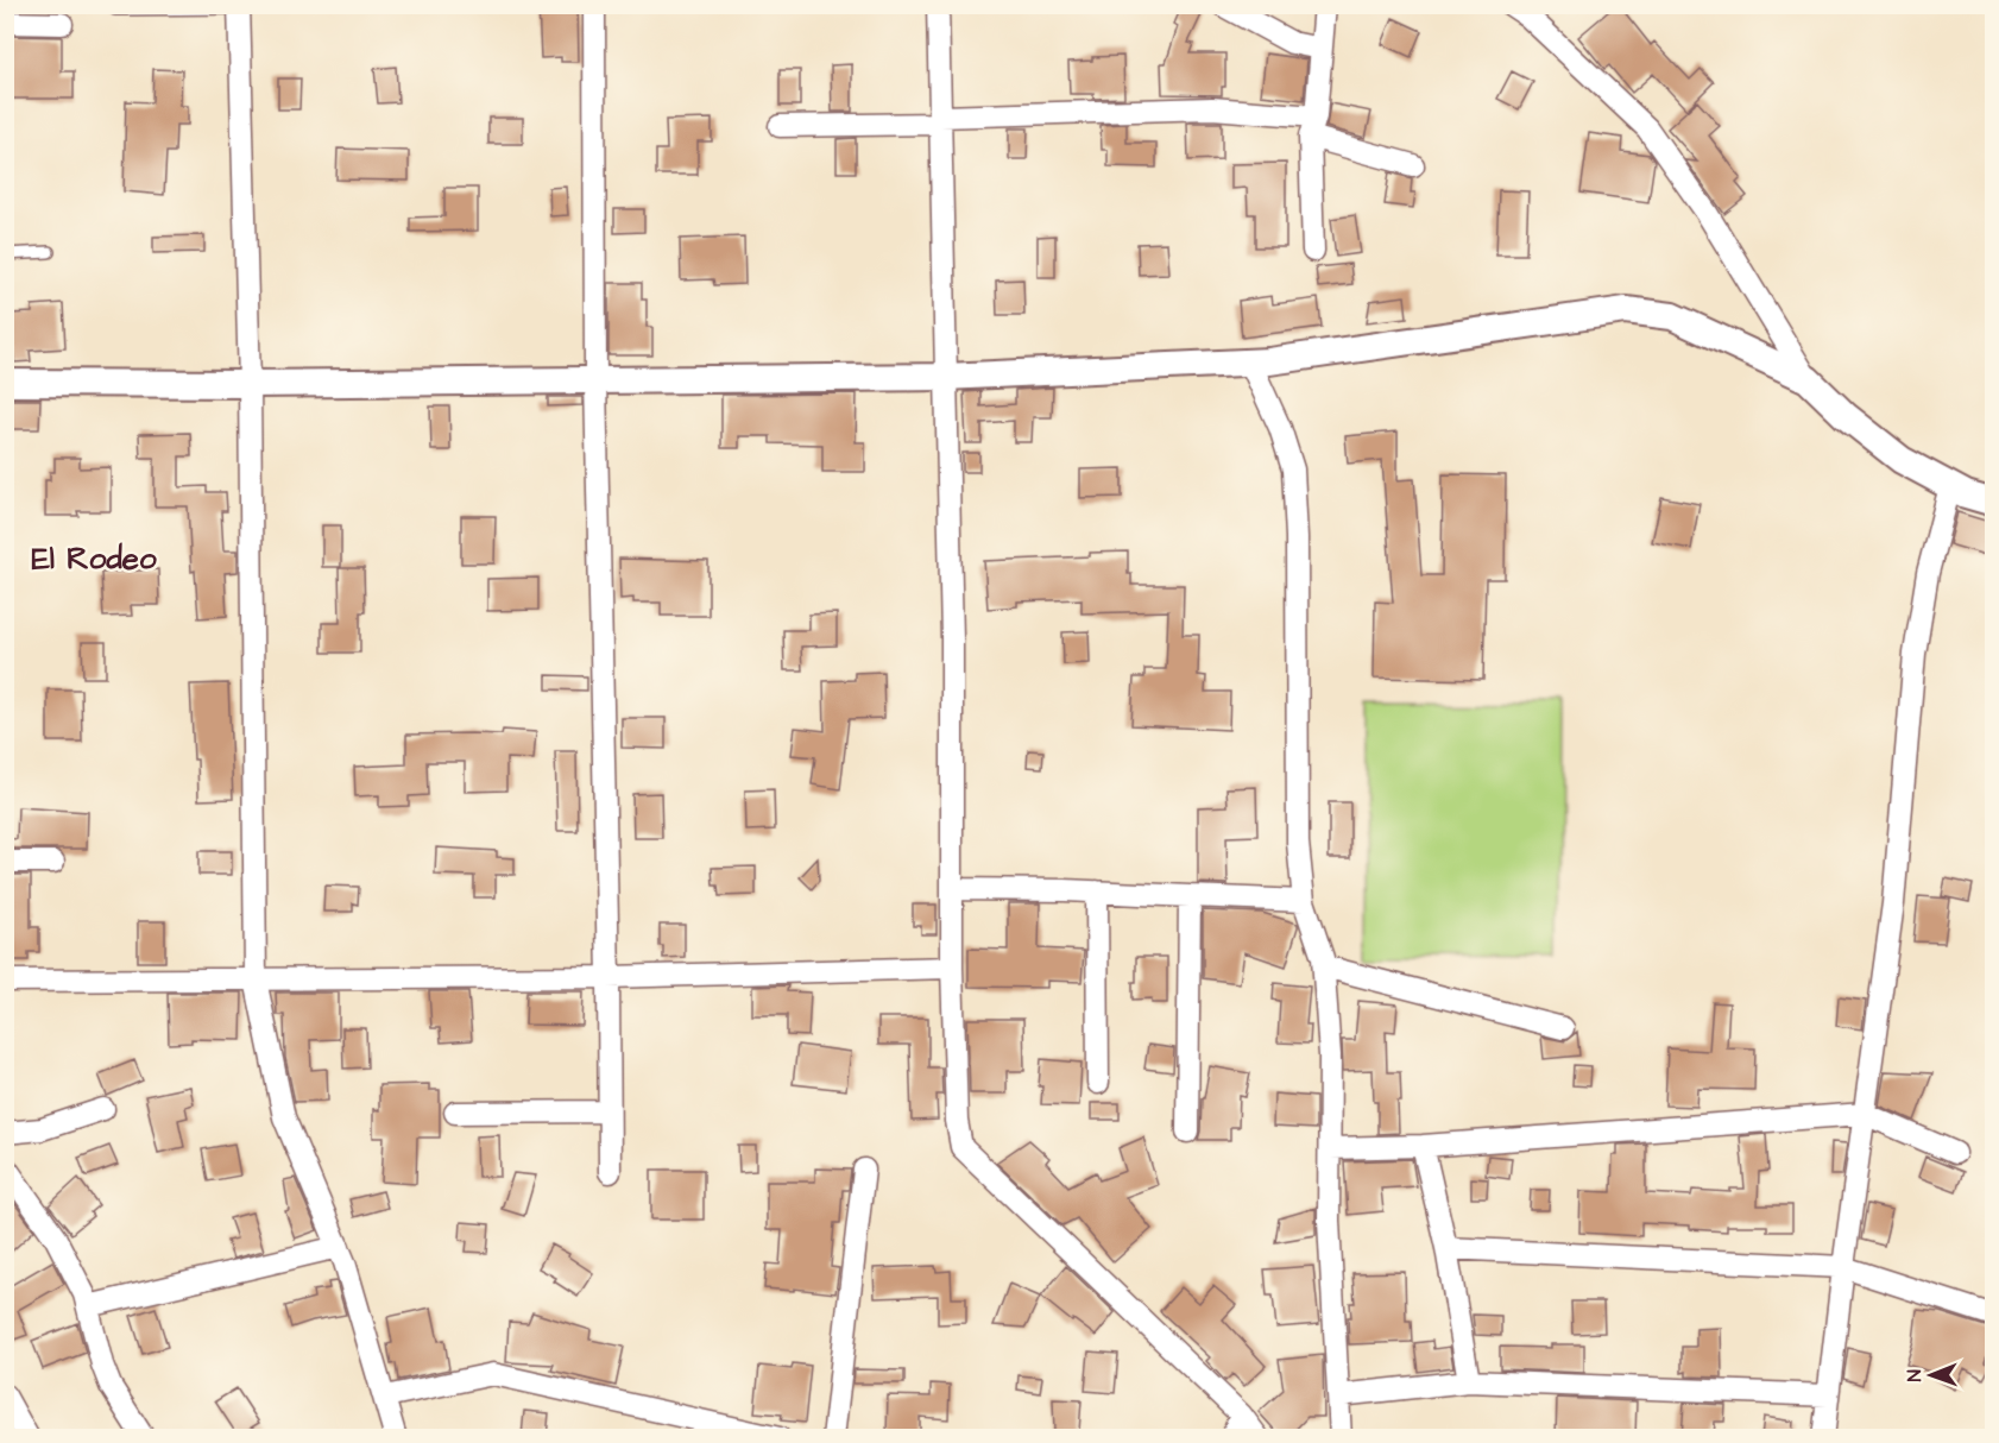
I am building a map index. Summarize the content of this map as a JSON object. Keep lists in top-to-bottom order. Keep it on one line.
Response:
{"districts":["El Rodeo"],"north":"left"}
